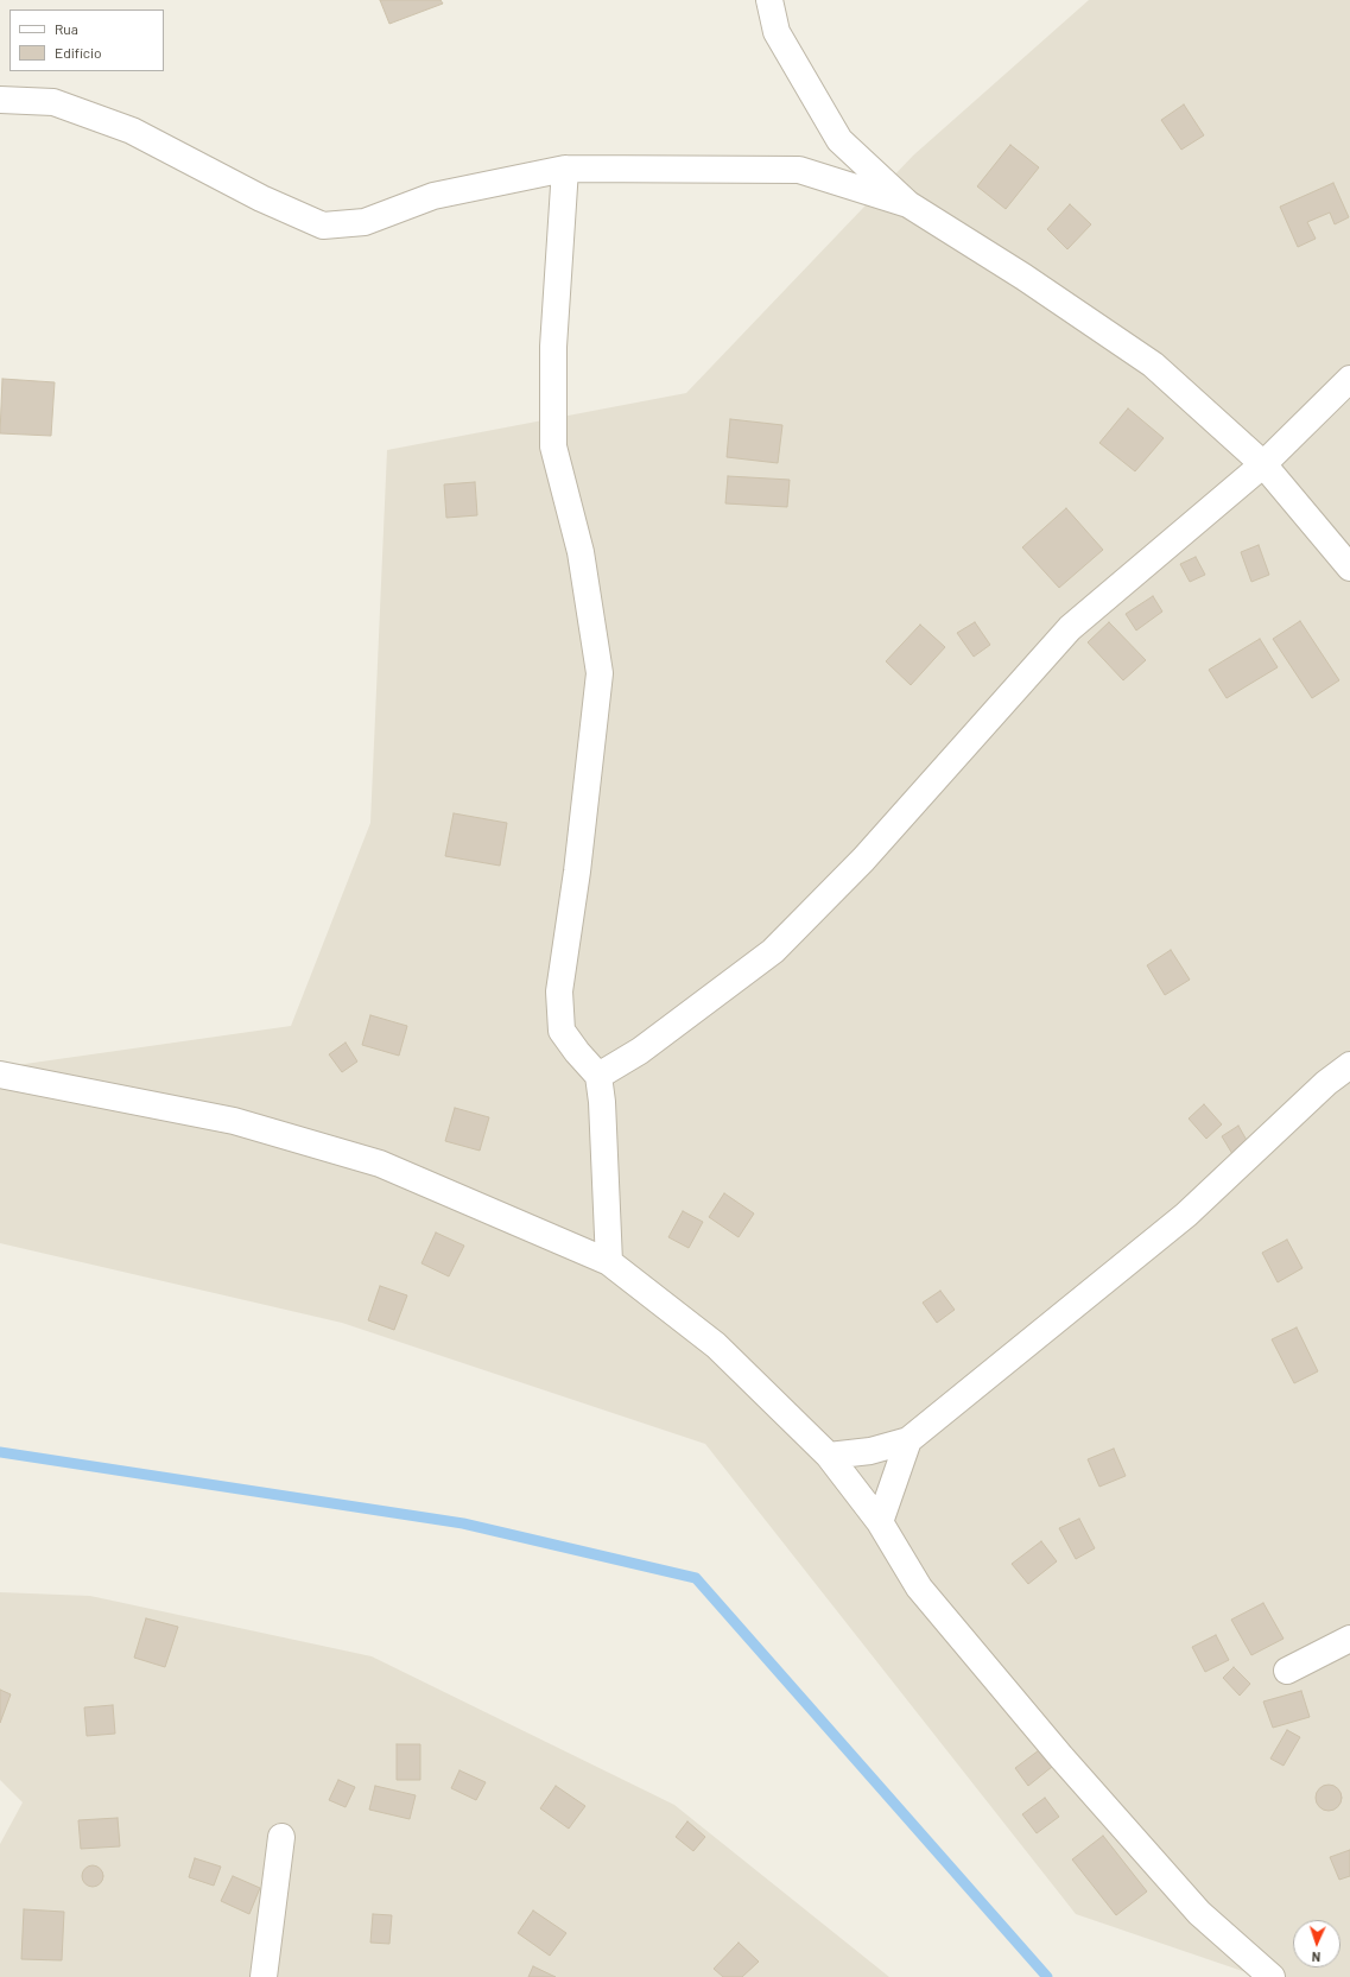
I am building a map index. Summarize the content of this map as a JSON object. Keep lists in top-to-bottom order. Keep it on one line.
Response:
{"legend":["Rua","Edifício"],"north":"bottom"}
